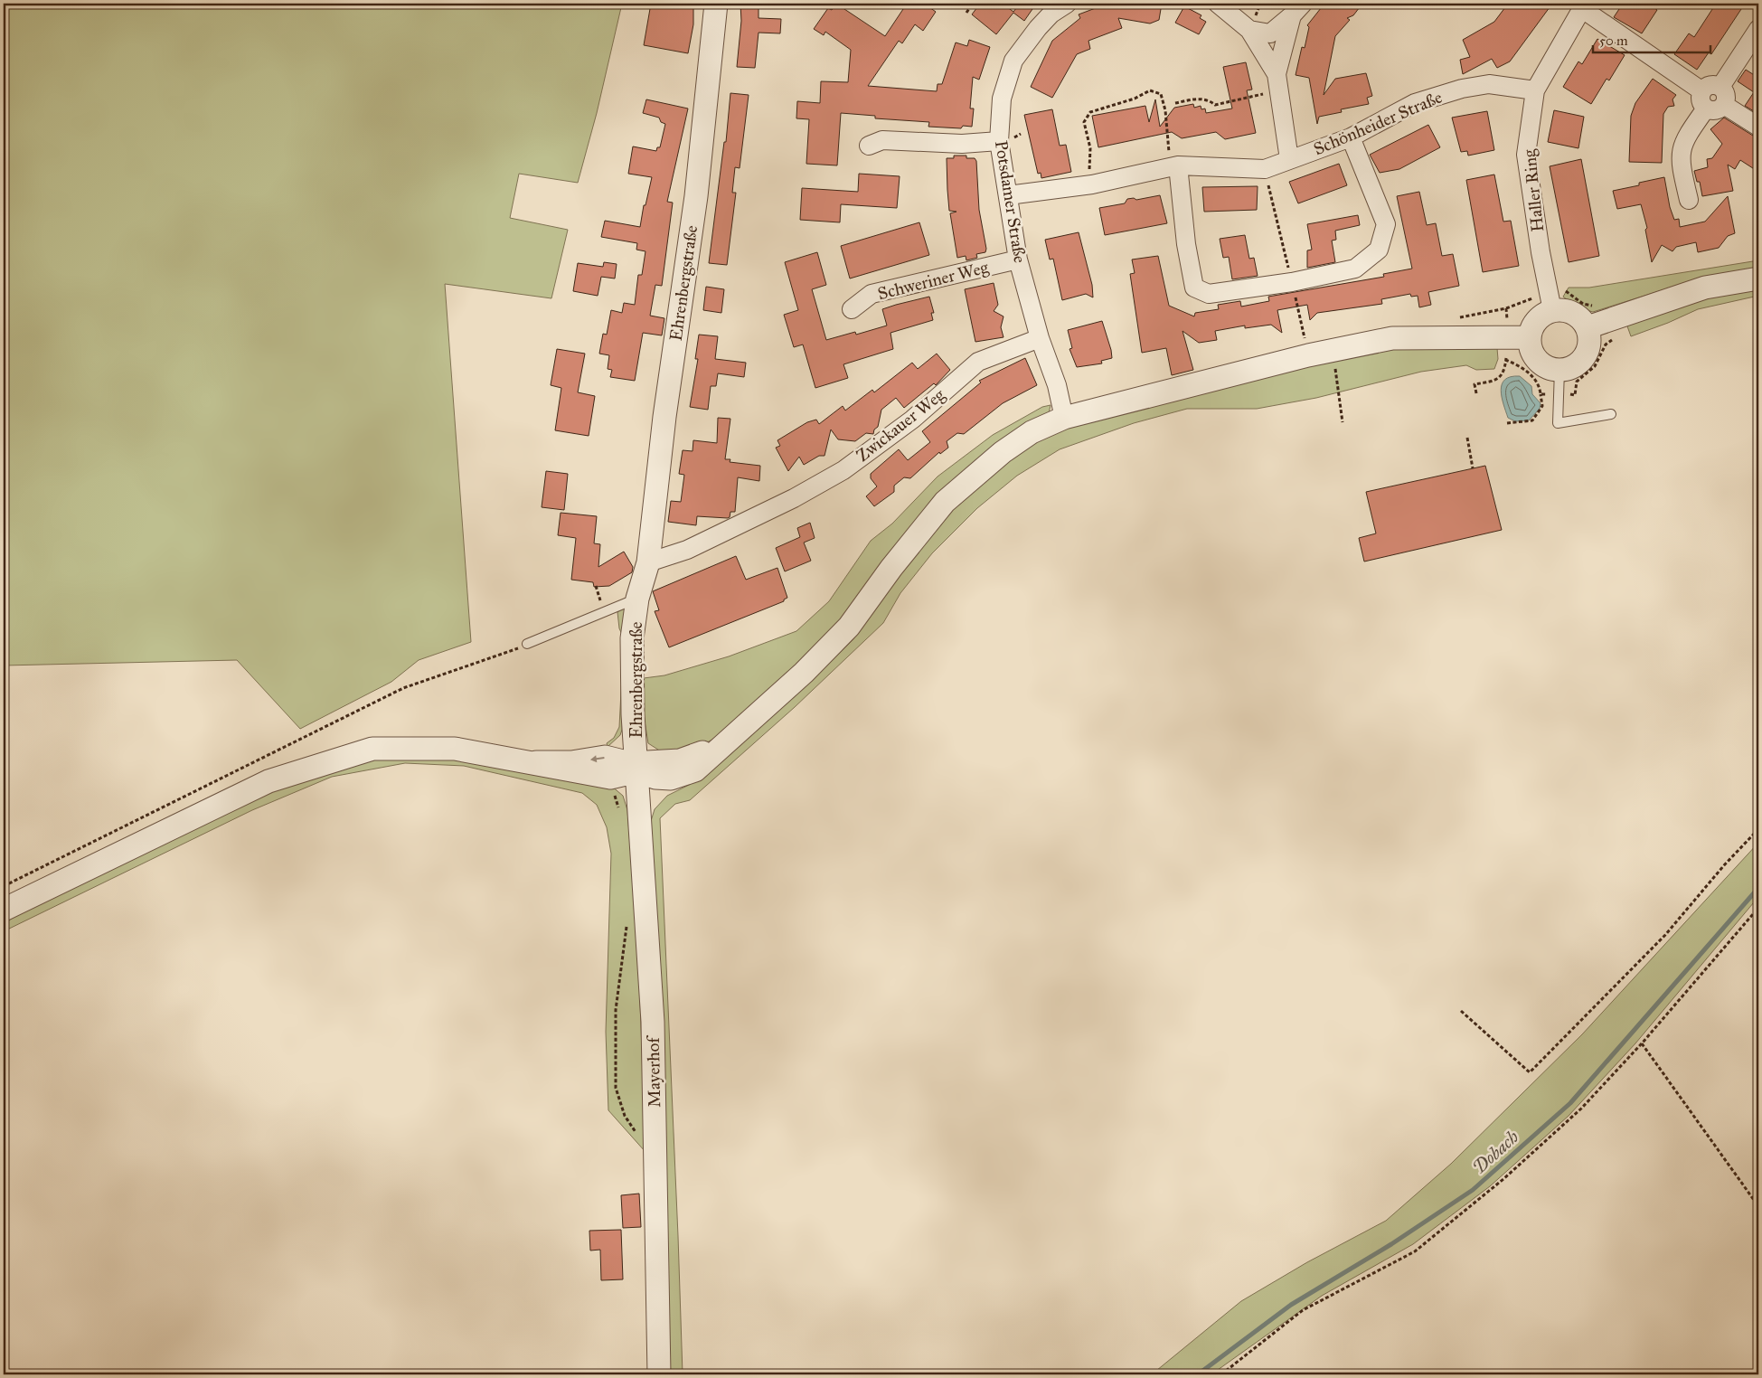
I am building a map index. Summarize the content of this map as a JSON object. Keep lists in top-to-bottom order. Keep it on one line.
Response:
{"streets":{"street":["Schönheider Straße","Haller Ring","Potsdamer Straße","Schweriner Weg","Ehrenbergstraße","Zwickauer Weg","Mayerhof"]},"crossings":[["Schönheider Straße","Haller Ring"],["Schönheider Straße","Potsdamer Straße"],["Potsdamer Straße","Schweriner Weg"],["Potsdamer Straße","Zwickauer Weg"],["Ehrenbergstraße","Zwickauer Weg"],["Ehrenbergstraße","Mayerhof"]],"water":["Dobach"],"scale_bar":"50 m"}
